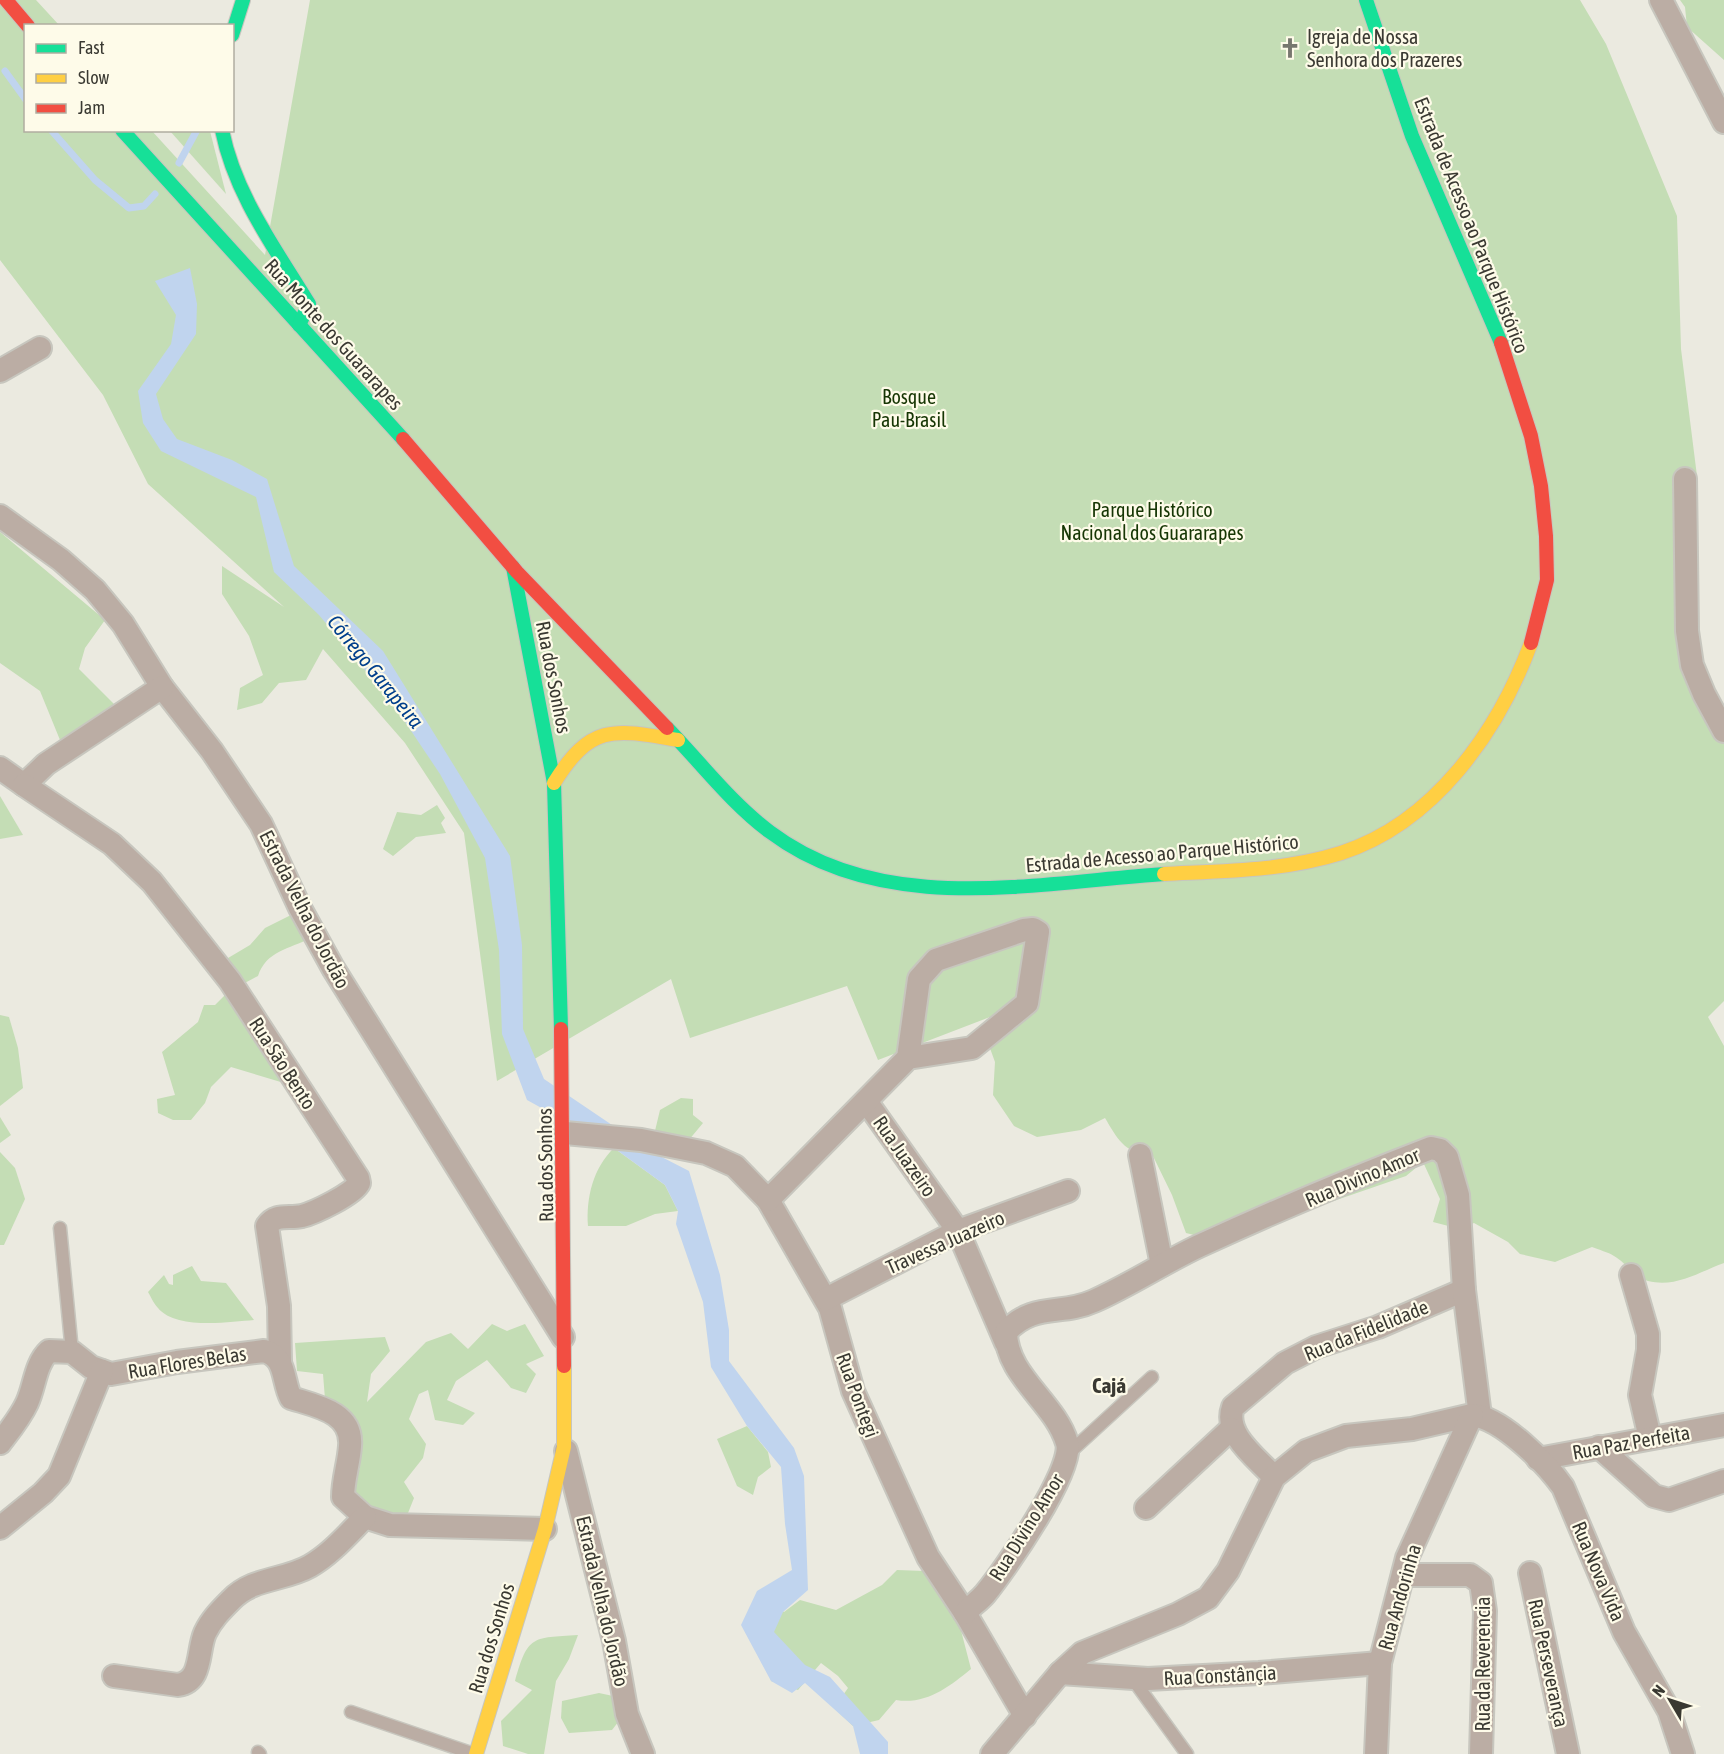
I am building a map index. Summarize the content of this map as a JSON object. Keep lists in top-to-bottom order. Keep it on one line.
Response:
{"streets":{"main road":["Estrada de Acesso ao Parque Histórico","Rua Monte dos Guararapes","Rua dos Sonhos"],"street":["Estrada Velha do Jordão","Rua São Bento","Rua Juazeiro","Rua Divino Amor","Travessa Juazeiro","Rua da Fidelidade","Rua Flores Belas","Rua Pontegi","Rua Paz Perfeita","Rua Nova Vida","Rua Andorinha","Rua Perseverança","Rua da Reverencia","Rua Constânçia"]},"crossings":[["Estrada de Acesso ao Parque Histórico","Rua Monte dos Guararapes"],["Estrada de Acesso ao Parque Histórico","Rua dos Sonhos"],["Rua Monte dos Guararapes","Rua dos Sonhos"],["Rua dos Sonhos","Estrada Velha do Jordão"],["Rua dos Sonhos","Rua Pontegi"],["Rua São Bento","Rua Flores Belas"],["Rua Juazeiro","Rua Divino Amor"],["Rua Juazeiro","Travessa Juazeiro"],["Rua Divino Amor","Travessa Juazeiro"],["Rua Divino Amor","Rua da Fidelidade"],["Rua Divino Amor","Rua Pontegi"],["Travessa Juazeiro","Rua Pontegi"],["Rua Paz Perfeita","Rua Nova Vida"],["Rua Nova Vida","Rua Andorinha"],["Rua Andorinha","Rua da Reverencia"],["Rua Andorinha","Rua Constânçia"]],"districts":["Cajá"],"water":["Córrego Garapeira"],"parks":["Bosque Pau-Brasil","Parque Histórico Nacional dos Guararapes"],"places":{"church":["Igreja de Nossa Senhora dos Prazeres"]},"legend":["Fast","Slow","Jam"],"north":"top left"}
